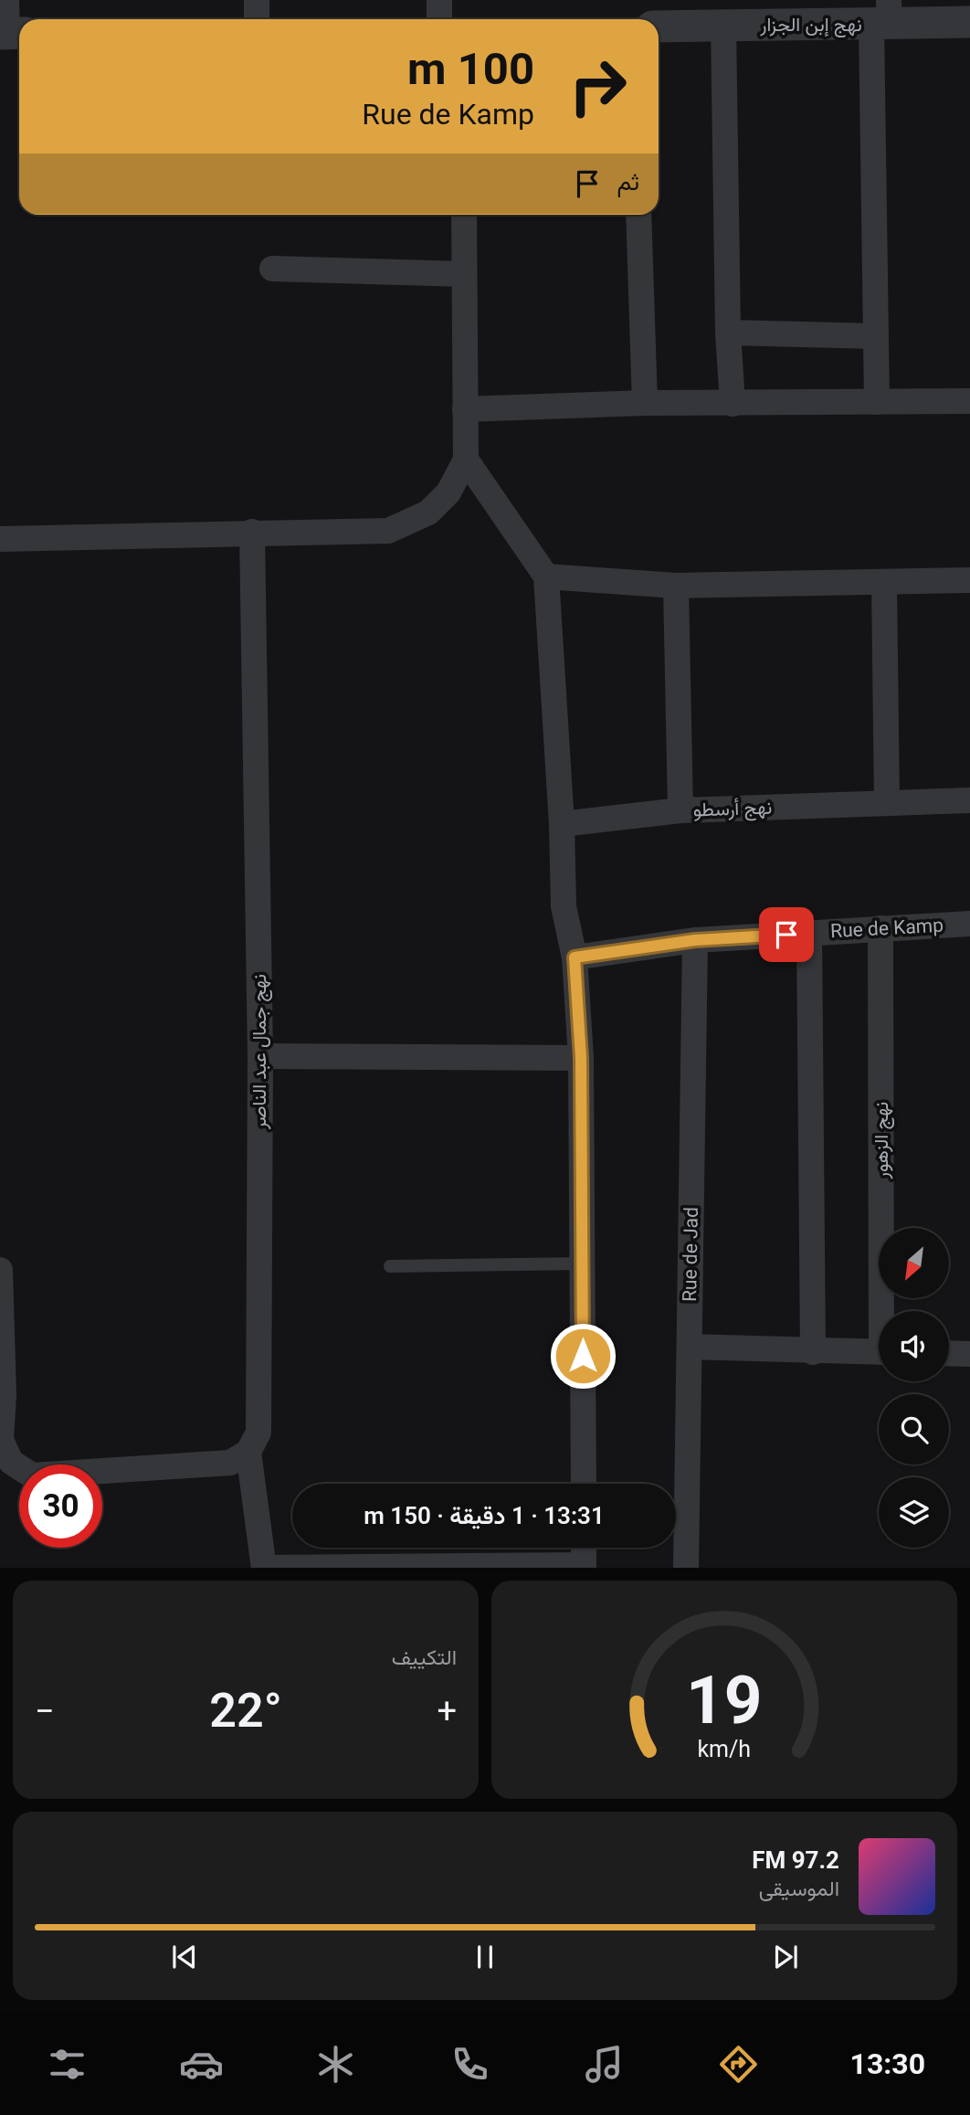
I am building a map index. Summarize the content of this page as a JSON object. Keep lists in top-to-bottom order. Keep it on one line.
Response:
{"streets":{"street":["نهج إبن الجزار","نهج أرسطو","Rue de Kamp","نهج جمال عبد الناصر","نهج الزهور","Rue de Jad"]},"crossings":[["Rue de Kamp","نهج الزهور"],["Rue de Kamp","Rue de Jad"]],"north":"bottom left","page":{"turn":["100 m","Rue de Kamp"],"then":"ثم","limit":"30","trip":"13:31 · 1 دقيقة · 150 m","tile":"التكييف","heat":["−","22°","+"],"song":["97.2 FM","الموسيقى"],"tabs":"13:30","gauge":["19","km/h"]}}
